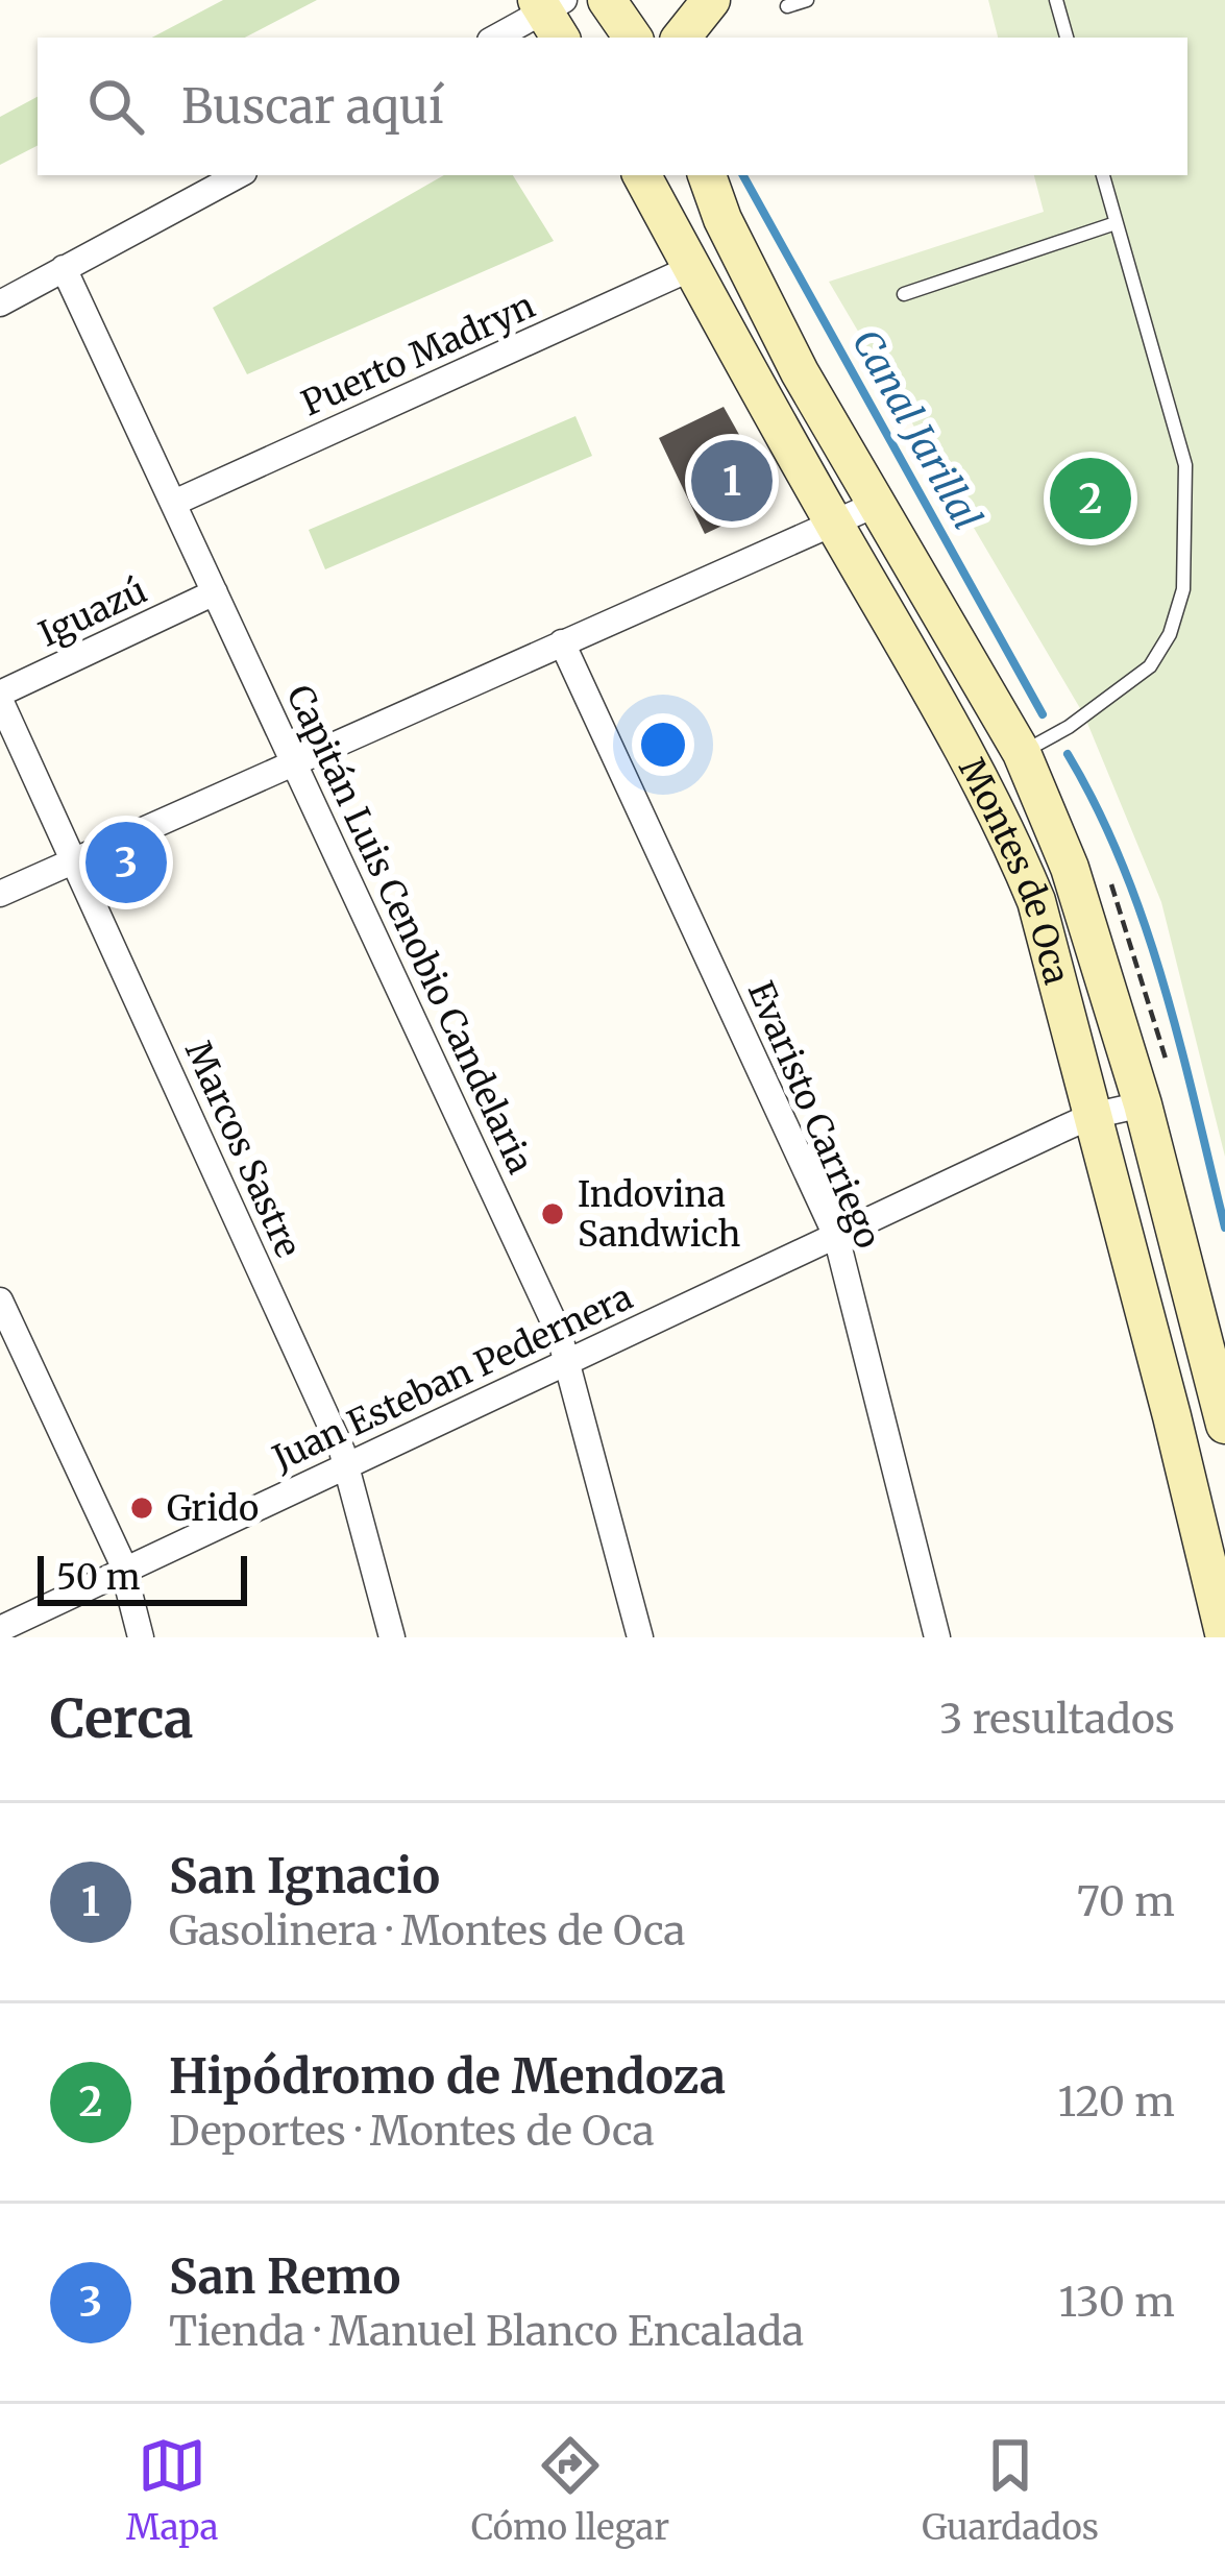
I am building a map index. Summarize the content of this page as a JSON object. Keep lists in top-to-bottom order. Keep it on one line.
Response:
{"streets":{"main road":["Montes de Oca"],"street":["Puerto Madryn","Iguazú","Capitán Luis Cenobio Candelaria","Evaristo Carriego","Marcos Sastre","Juan Esteban Pedernera"]},"crossings":[["Puerto Madryn","Montes de Oca"],["Puerto Madryn","Capitán Luis Cenobio Candelaria"],["Iguazú","Capitán Luis Cenobio Candelaria"],["Iguazú","Marcos Sastre"],["Montes de Oca","Juan Esteban Pedernera"],["Capitán Luis Cenobio Candelaria","Juan Esteban Pedernera"],["Evaristo Carriego","Juan Esteban Pedernera"],["Marcos Sastre","Juan Esteban Pedernera"]],"water":["Canal Jarillal"],"places":["Indovina Sandwich","Grido"],"scale_bar":"50 m","page":{"search":"Buscar aquí","pins":["1","2","3"],"scale":"50 m","heading":["Cerca","3 resultados"],"list":[{"mark":"1","name":"San Ignacio","note":"Gasolinera · Montes de Oca","value":"70 m"},{"mark":"2","name":"Hipódromo de Mendoza","note":"Deportes · Montes de Oca","value":"120 m"},{"mark":"3","name":"San Remo","note":"Tienda · Manuel Blanco Encalada","value":"130 m"}],"nav":["Mapa","Cómo llegar","Guardados"]}}
